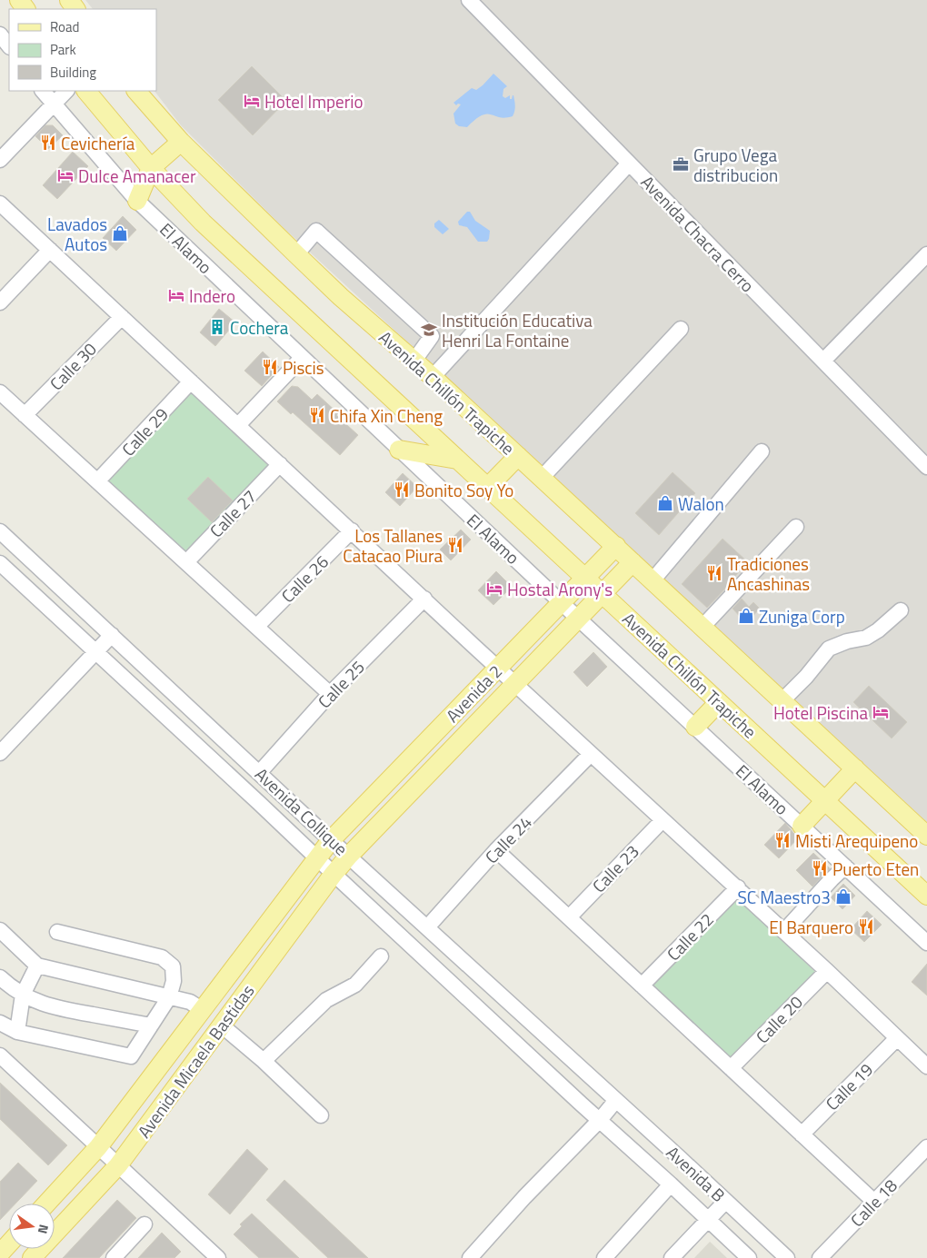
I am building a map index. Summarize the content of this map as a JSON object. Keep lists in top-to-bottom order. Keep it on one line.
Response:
{"streets":{"main road":["Avenida Chillón Trapiche","Avenida 2","Avenida Micaela Bastidas"],"street":["Avenida Chacra Cerro","El Alamo","Calle 30","Calle 29","Calle 27","Calle 26","Calle 25","Avenida Collique","Calle 24","Calle 23","Calle 22","Calle 20","Calle 19","Avenida B","Calle 18"]},"crossings":[["El Alamo","Avenida 2"],["Avenida Chillón Trapiche","Avenida 2"],["Calle 25","Avenida Collique"],["Avenida 2","Avenida Collique"],["Avenida 2","Avenida Micaela Bastidas"],["Avenida Collique","Calle 24"],["Avenida Collique","Avenida Micaela Bastidas"],["Avenida Collique","Avenida B"],["Avenida Micaela Bastidas","Avenida B"]],"places":{"hotel":["Hotel Imperio","Dulce Amanacer","Indero","Hostal Arony's","Hotel Piscina"],"restaurant":["Cevichería","Piscis","Chifa Xin Cheng","Bonito Soy Yo","Los Tallanes Catacao Piura","Tradiciones Ancashinas","Misti Arequipeno","Puerto Eten","El Barquero"],"office":["Grupo Vega distribucion"],"shop":["Lavados Autos","Walon","Zuniga Corp","SC Maestro3"],"building":["Cochera"],"school or university":["Institución Educativa Henri La Fontaine"]},"legend":["Road","Park","Building"],"north":"right"}
